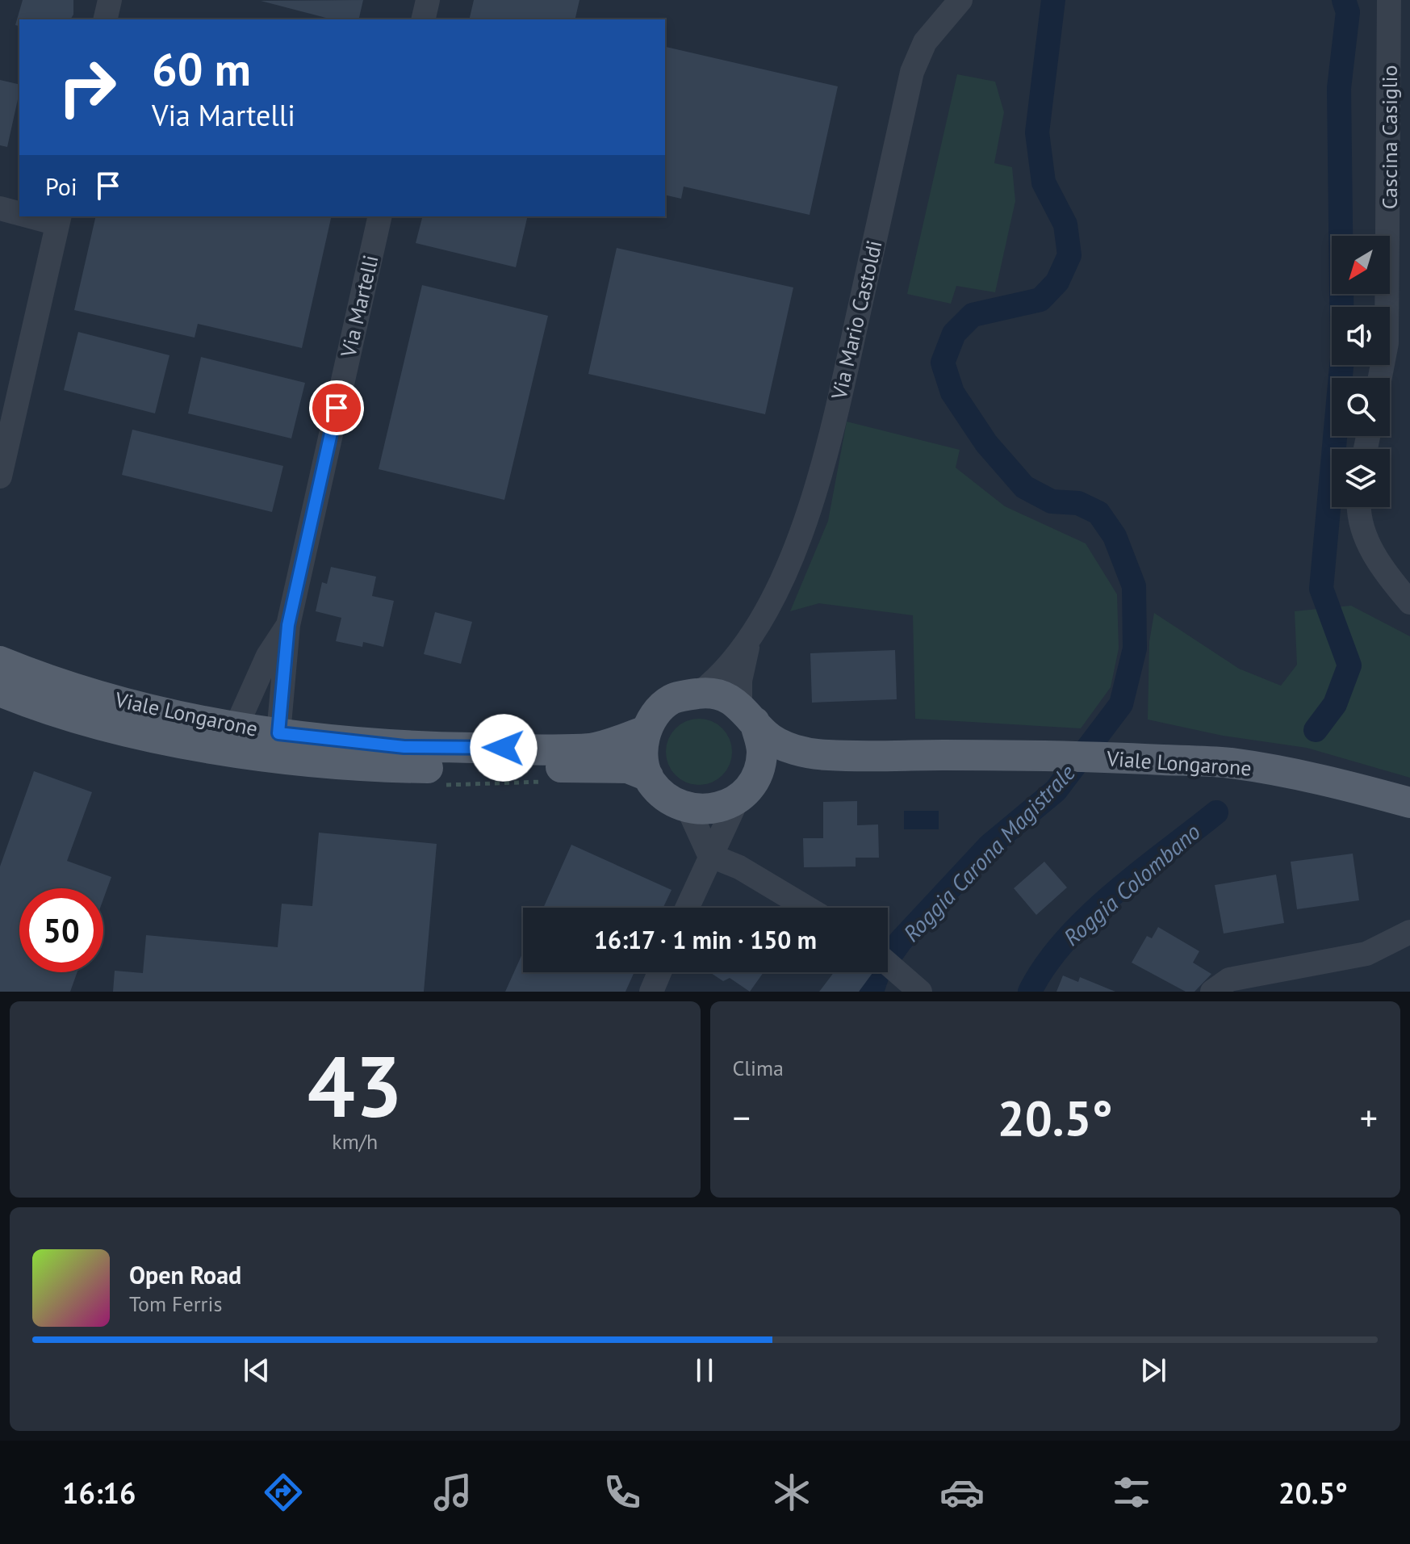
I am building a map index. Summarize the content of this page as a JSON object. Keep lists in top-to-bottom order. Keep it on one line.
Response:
{"streets":{"main road":["Viale Longarone"],"street":["Cascina Casiglio","Via Martelli","Via Mario Castoldi"]},"crossings":[["Via Martelli","Viale Longarone"],["Via Mario Castoldi","Viale Longarone"]],"water":["Roggia Carona Magistrale","Roggia Colombano"],"north":"bottom left","page":{"turn":["60 m","Via Martelli"],"then":"Poi","limit":"50","trip":"16:17 · 1 min · 150 m","tile":[["43","km/h"],"Clima"],"heat":["−","20.5°","+"],"song":["Open Road","Tom Ferris"],"tabs":["16:16","20.5°"]}}
